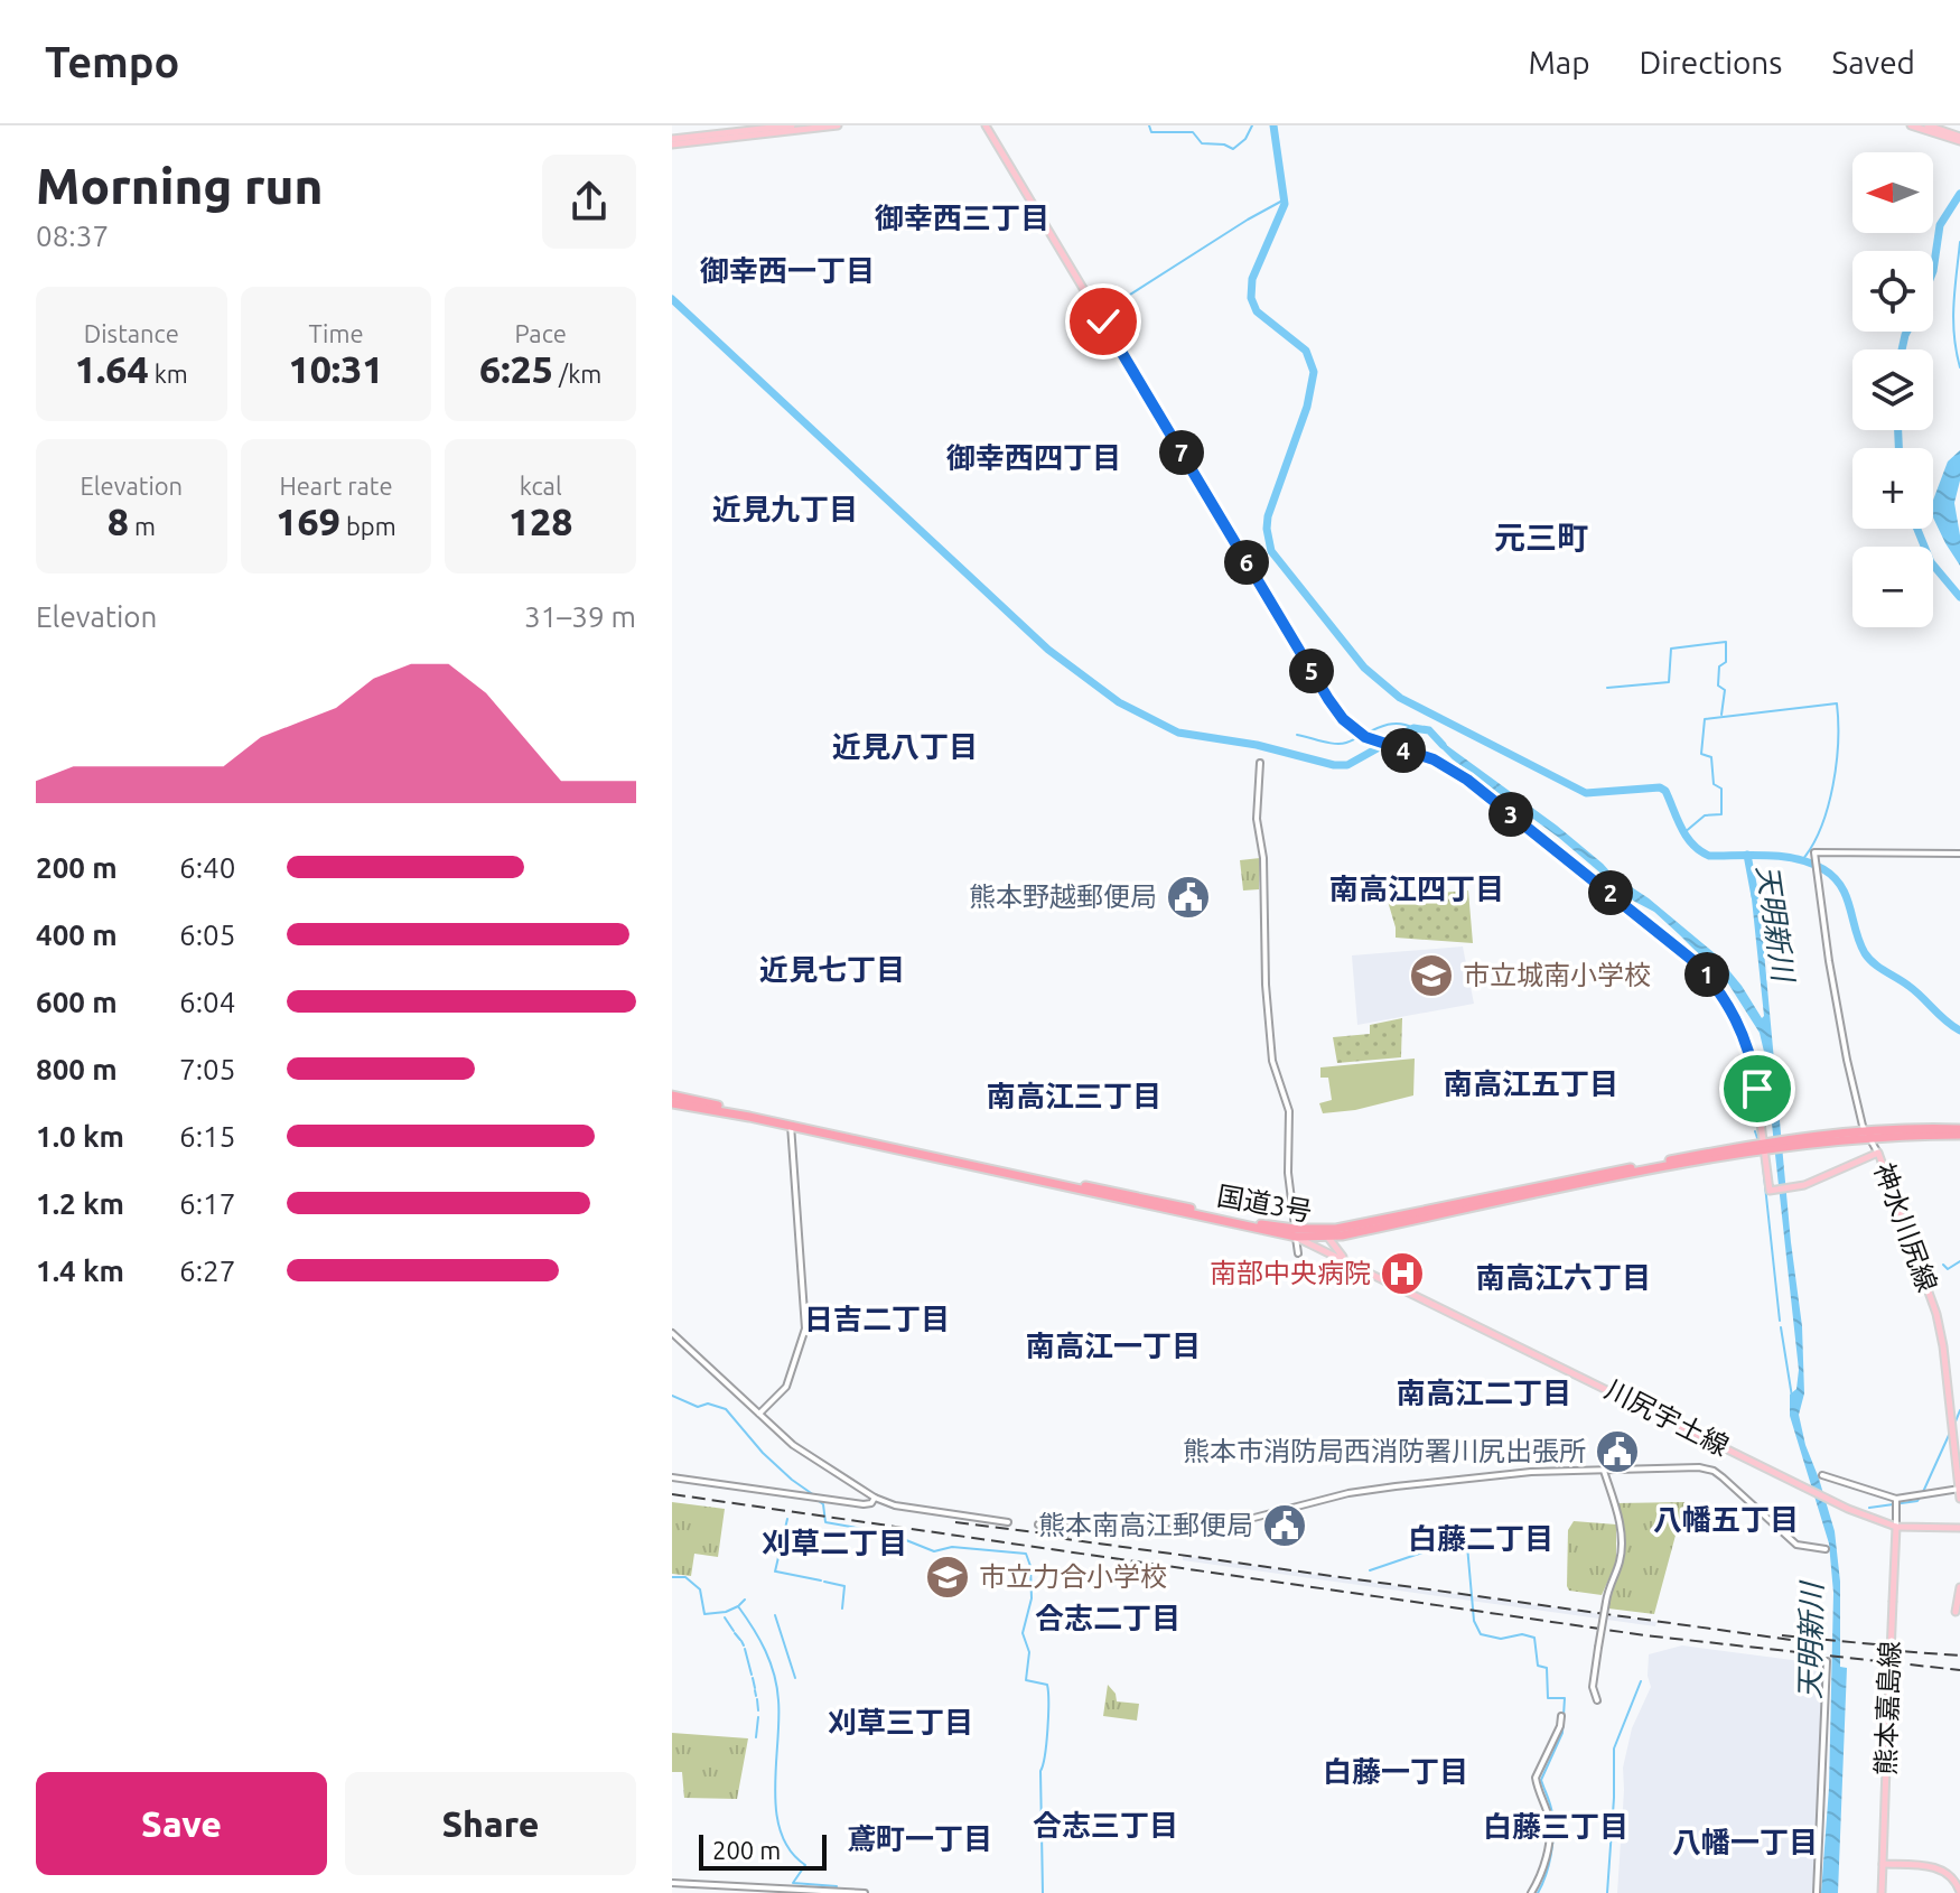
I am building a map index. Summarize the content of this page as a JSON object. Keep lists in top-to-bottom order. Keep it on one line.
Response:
{"streets":{"highway":["国道3号"],"main road":["神水川尻線","川尻宇土線","熊本嘉島線"]},"crossings":[["国道3号","神水川尻線"],["国道3号","川尻宇土線"],["川尻宇土線","熊本嘉島線"]],"districts":["御幸西三丁目","御幸西一丁目","御幸西四丁目","近見九丁目","元三町","近見八丁目","南高江四丁目","近見七丁目","南高江五丁目","南高江三丁目","南高江六丁目","日吉二丁目","南高江一丁目","南高江二丁目","八幡五丁目","白藤二丁目","刈草二丁目","合志二丁目","刈草三丁目","白藤一丁目","合志三丁目","白藤三丁目","鳶町一丁目","八幡一丁目"],"water":["天明新川"],"places":{"public building":["熊本野越郵便局","熊本市消防局西消防署川尻出張所","熊本南高江郵便局"],"school or university":["市立城南小学校","市立力合小学校"],"hospital":["南部中央病院"]},"scale_bar":"200 m","north":"left","page":{"header":"Tempo","nav":["Map","Directions","Saved"],"heading":["Morning run","08:37"],"map_buttons":["+","−"],"stats":[["Distance","1.64 km"],["Time","10:31"],["Pace","6:25 /km"],["Elevation","8 m"],["Heart rate","169 bpm"],["kcal","128"]],"pins":["7","6","5","4","3","2","1"],"chart":["Elevation","31–39 m"],"list":[{"name":"200 m","note":"6:40"},{"name":"400 m","note":"6:05"},{"name":"600 m","note":"6:04"},{"name":"800 m","note":"7:05"},{"name":"1.0 km","note":"6:15"},{"name":"1.2 km","note":"6:17"},{"name":"1.4 km","note":"6:27"}],"buttons":["Save","Share"],"scale":"200 m"}}
